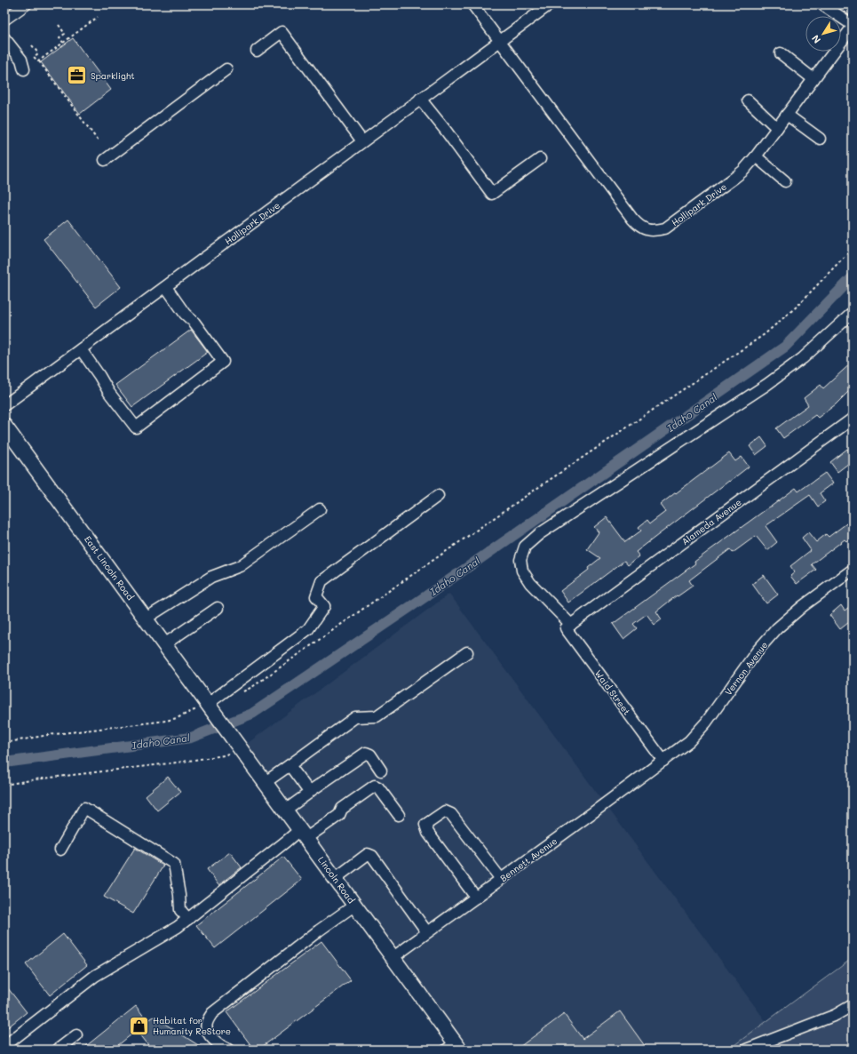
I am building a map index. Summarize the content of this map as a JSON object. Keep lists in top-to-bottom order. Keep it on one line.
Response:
{"streets":{"main road":["East Lincoln Road","Lincoln Road"],"street":["Hollipark Drive","Alameda Avenue","Vernon Avenue","Waid Street","Bennett Avenue"]},"crossings":[["Alameda Avenue","Waid Street"],["East Lincoln Road","Lincoln Road"],["Vernon Avenue","Waid Street"],["Vernon Avenue","Bennett Avenue"],["Waid Street","Bennett Avenue"],["Bennett Avenue","Lincoln Road"]],"water":["Idaho Canal"],"places":{"office":["Sparklight"],"shop":["Habitat for Humanity ReStore"]},"north":"bottom left"}
